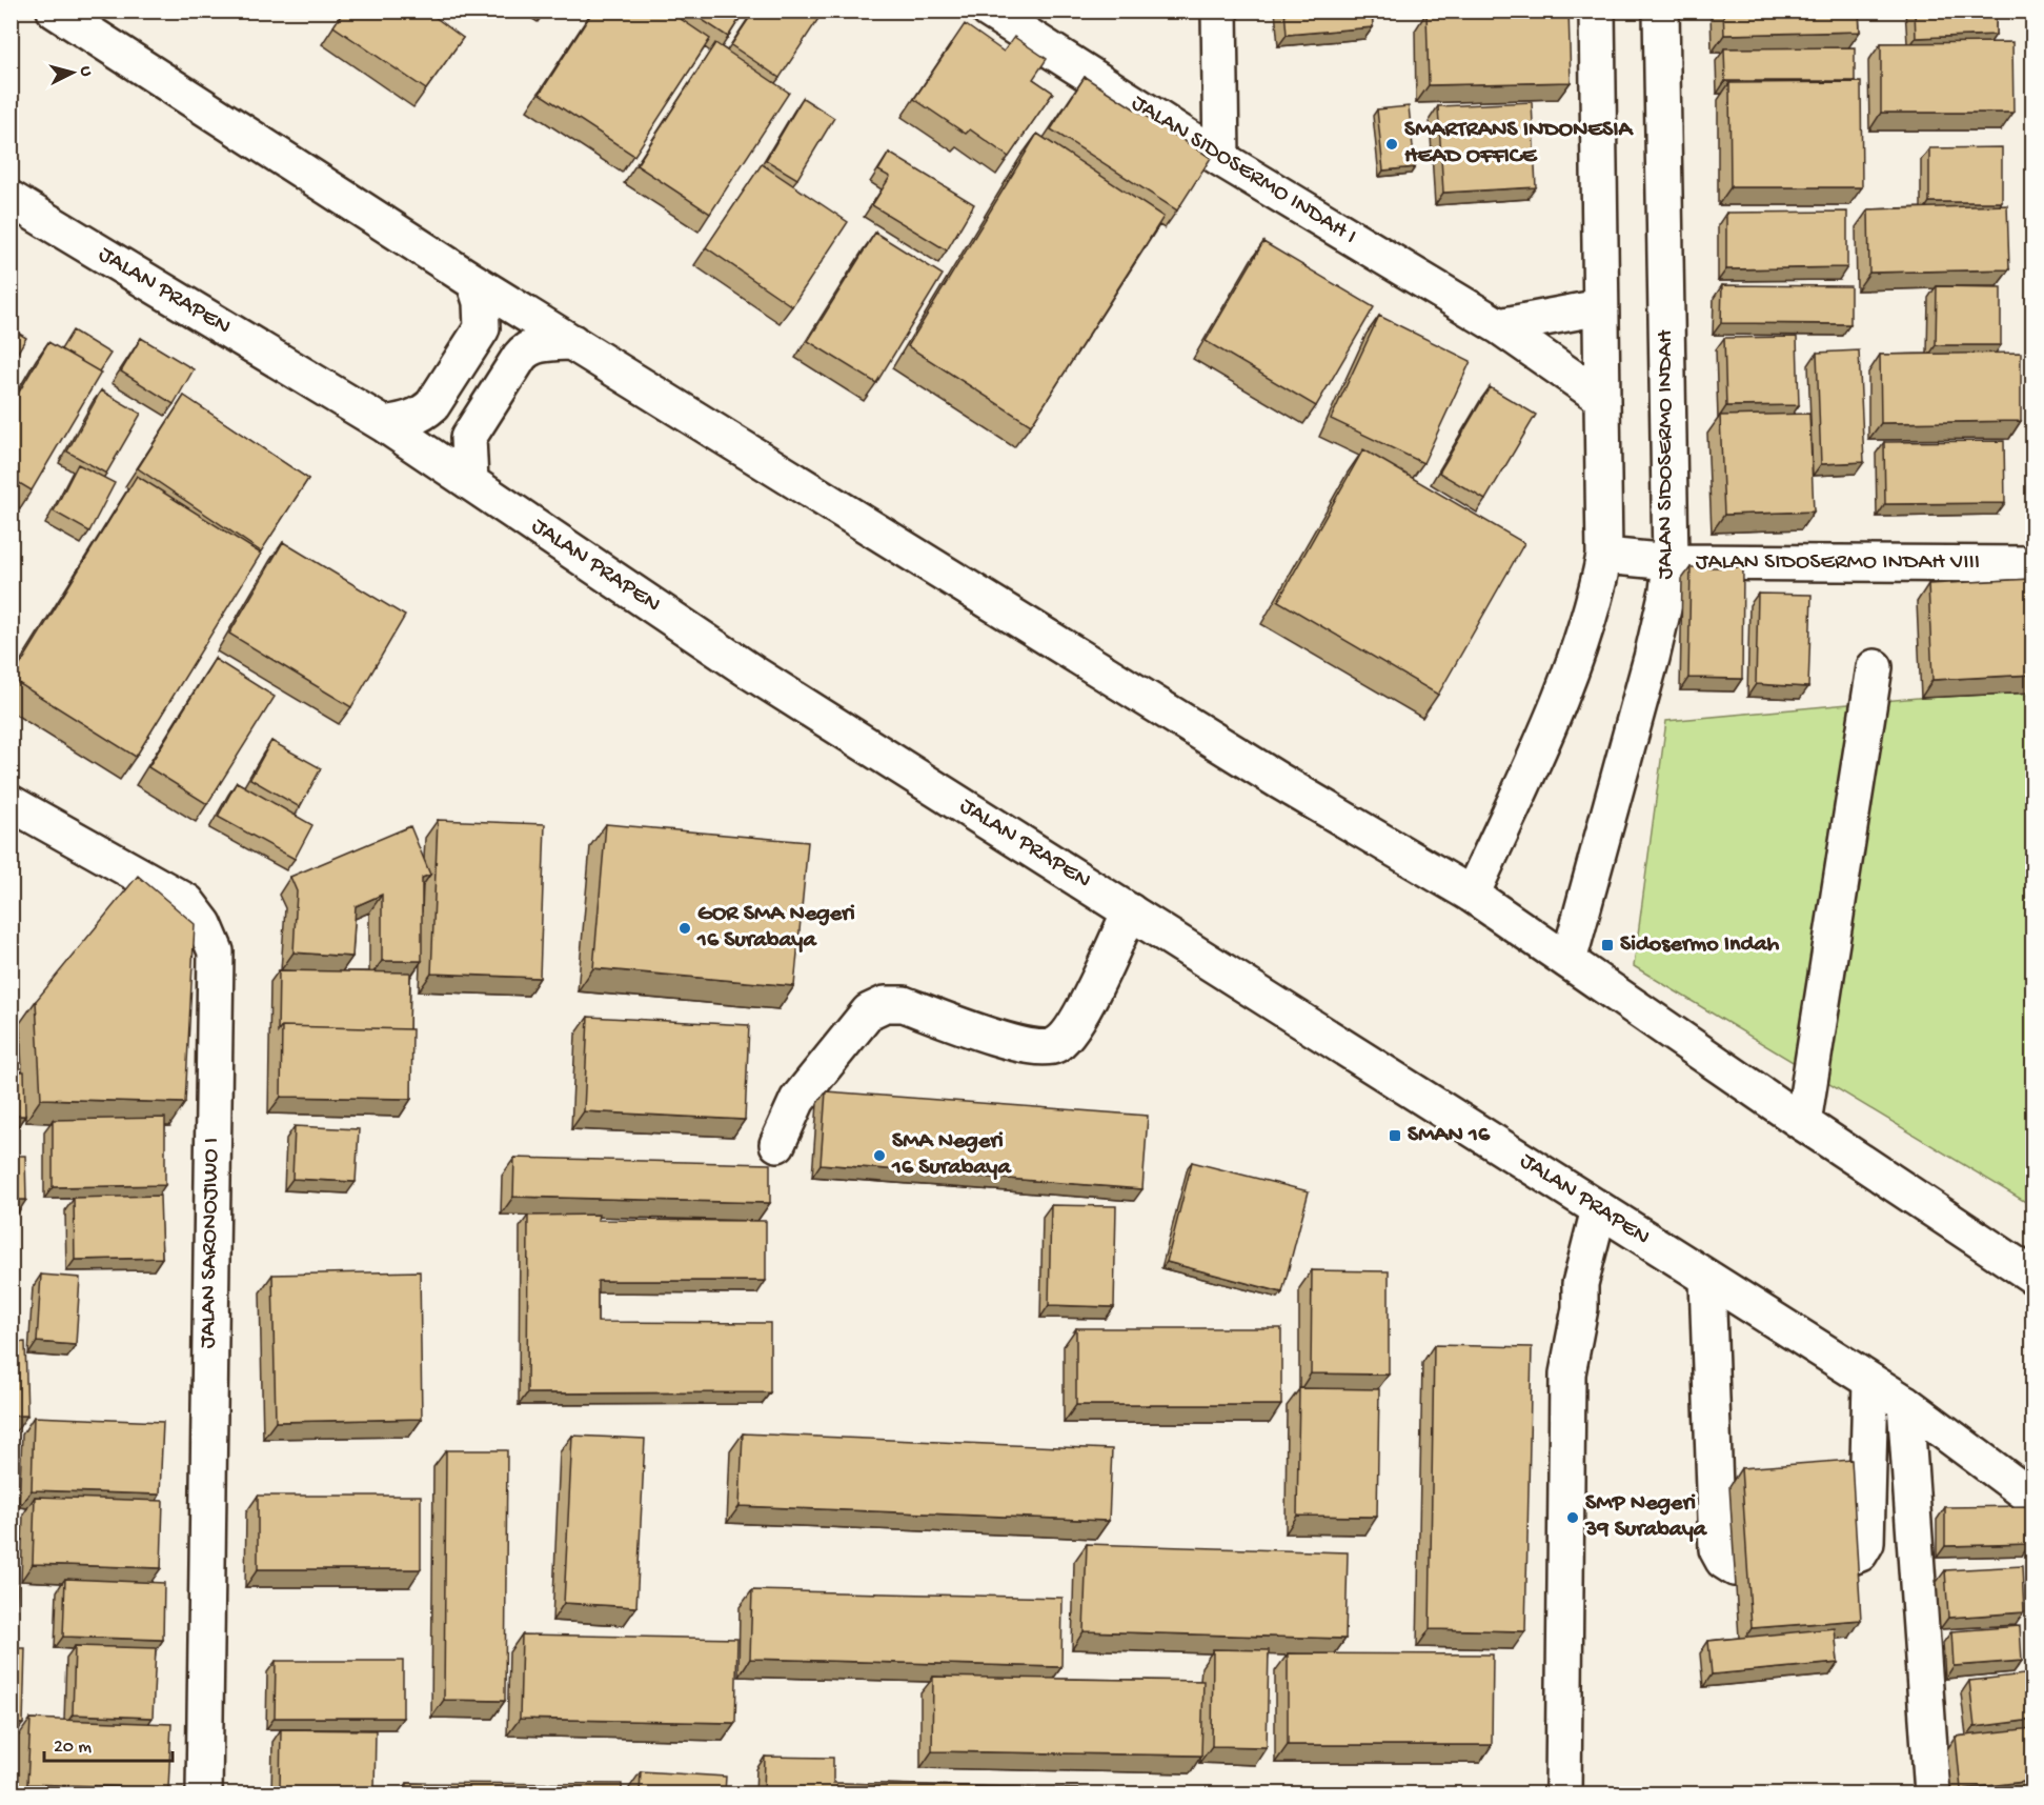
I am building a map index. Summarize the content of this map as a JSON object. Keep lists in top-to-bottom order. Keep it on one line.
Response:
{"streets":{"main road":["JALAN SIDOSERMO INDAH I","JALAN PRAPEN","JALAN SIDOSERMO INDAH","JALAN SIDOSERMO INDAH VIII","JALAN SARONOJIWO I"]},"crossings":[["JALAN SIDOSERMO INDAH","JALAN SIDOSERMO INDAH VIII"]],"places":{"other":["SMARTRANS INDONESIA HEAD OFFICE","GOR SMA Negeri 16 Surabaya","SMA Negeri 16 Surabaya","SMP Negeri 39 Surabaya"],"transit":["Sidosermo Indah","SMAN 16"]},"scale_bar":"20 m","north":"right"}
